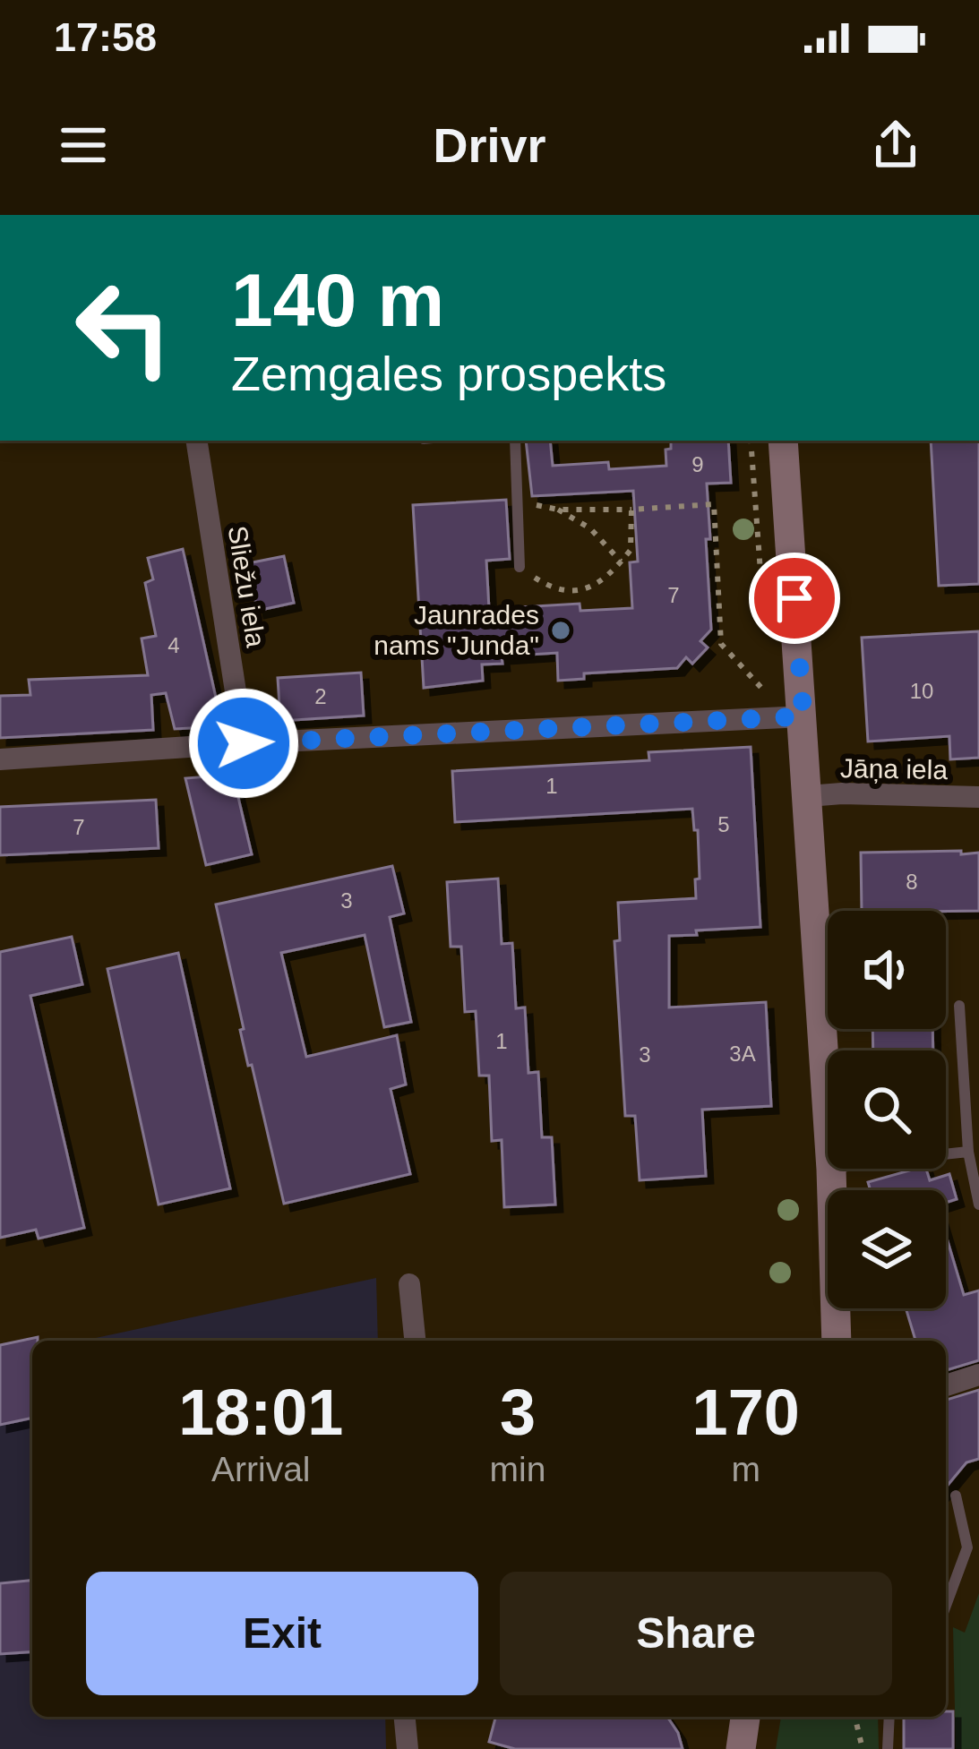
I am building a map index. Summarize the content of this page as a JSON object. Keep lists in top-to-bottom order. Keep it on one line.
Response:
{"streets":{"street":["Sliežu iela","Jāņa iela"]},"places":["Jaunrades nams \"Junda\""],"house_numbers":["9","7","4","10","2","1","5","7","8","3","1","3A","3"],"page":{"status":"17:58","header":"Drivr","turn":["140 m","Zemgales prospekts"],"eta":["18:01","Arrival","3","min","170","m"],"buttons":["Exit","Share"]}}
